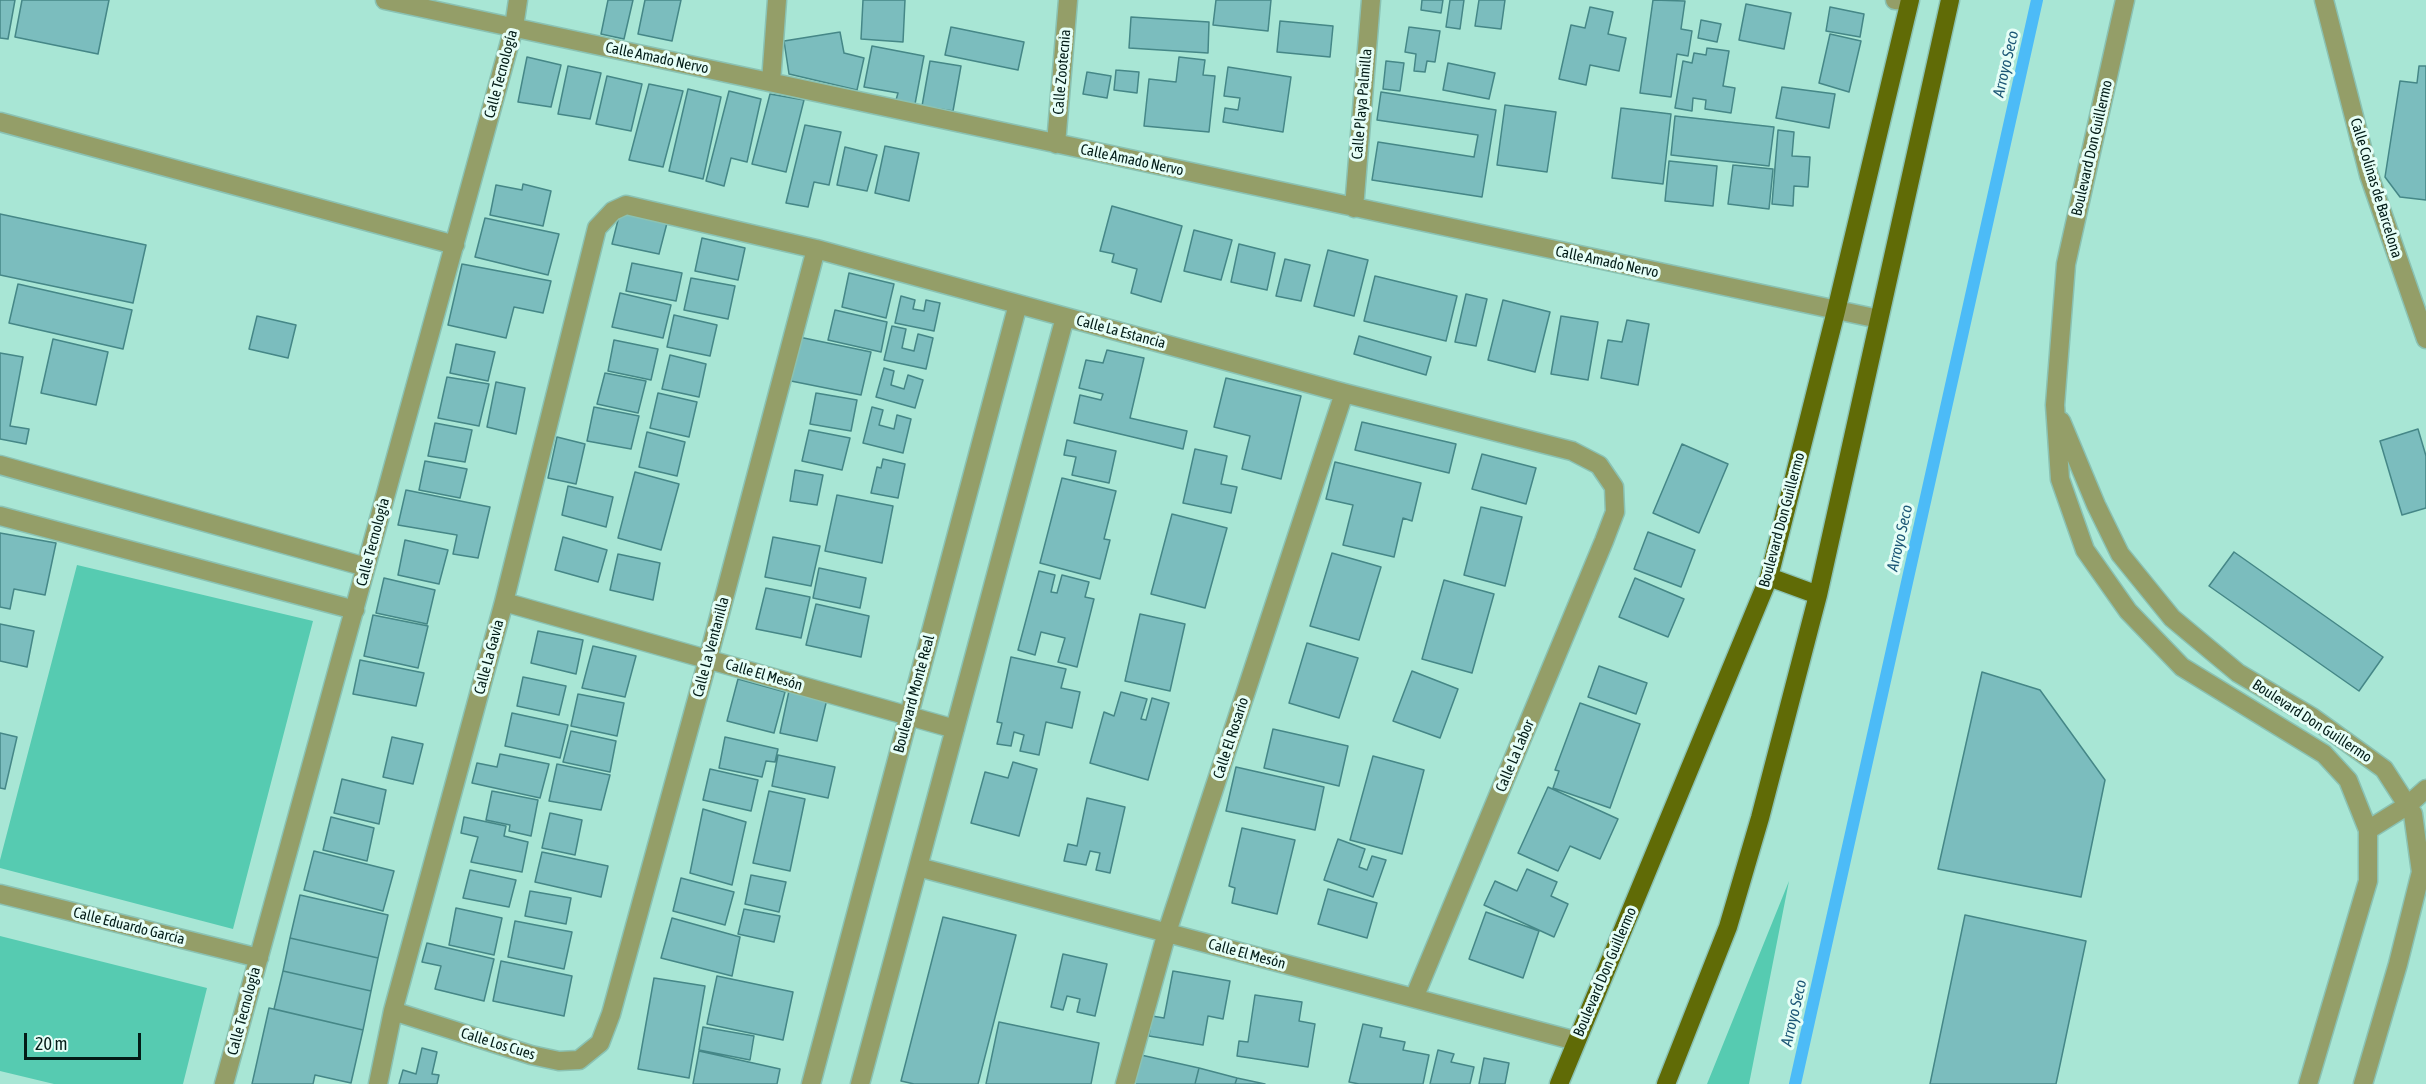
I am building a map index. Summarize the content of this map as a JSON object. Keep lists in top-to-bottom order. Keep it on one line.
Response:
{"streets":{"main road":["Boulevard Don Guillermo"],"street":["Calle Amado Nervo","Calle Zootecnia","Calle Tecnología","Calle Playa Palmilla","Calle Colinas de Barcelona","Calle La Estancia","Calle La Ventanilla","Calle La Gavia","Calle El Mesón","Boulevard Monte Real","Calle El Rosario","Calle La Labor","Calle Eduardo Garcia","Calle Los Cues"]},"crossings":[["Calle Amado Nervo","Calle Zootecnia"],["Calle Amado Nervo","Calle Tecnología"],["Calle Amado Nervo","Calle Playa Palmilla"],["Calle Amado Nervo","Boulevard Don Guillermo"],["Calle Tecnología","Calle Eduardo Garcia"],["Boulevard Don Guillermo","Calle El Mesón"],["Calle La Estancia","Calle La Ventanilla"],["Calle La Estancia","Calle La Gavia"],["Calle La Estancia","Boulevard Monte Real"],["Calle La Estancia","Calle El Rosario"],["Calle La Estancia","Calle La Labor"],["Calle La Ventanilla","Calle El Mesón"],["Calle La Ventanilla","Calle Los Cues"],["Calle La Gavia","Calle El Mesón"],["Calle La Gavia","Calle Los Cues"],["Calle El Mesón","Boulevard Monte Real"],["Calle El Mesón","Calle El Rosario"],["Calle El Mesón","Calle La Labor"]],"water":["Arroyo Seco"],"scale_bar":"20 m"}
